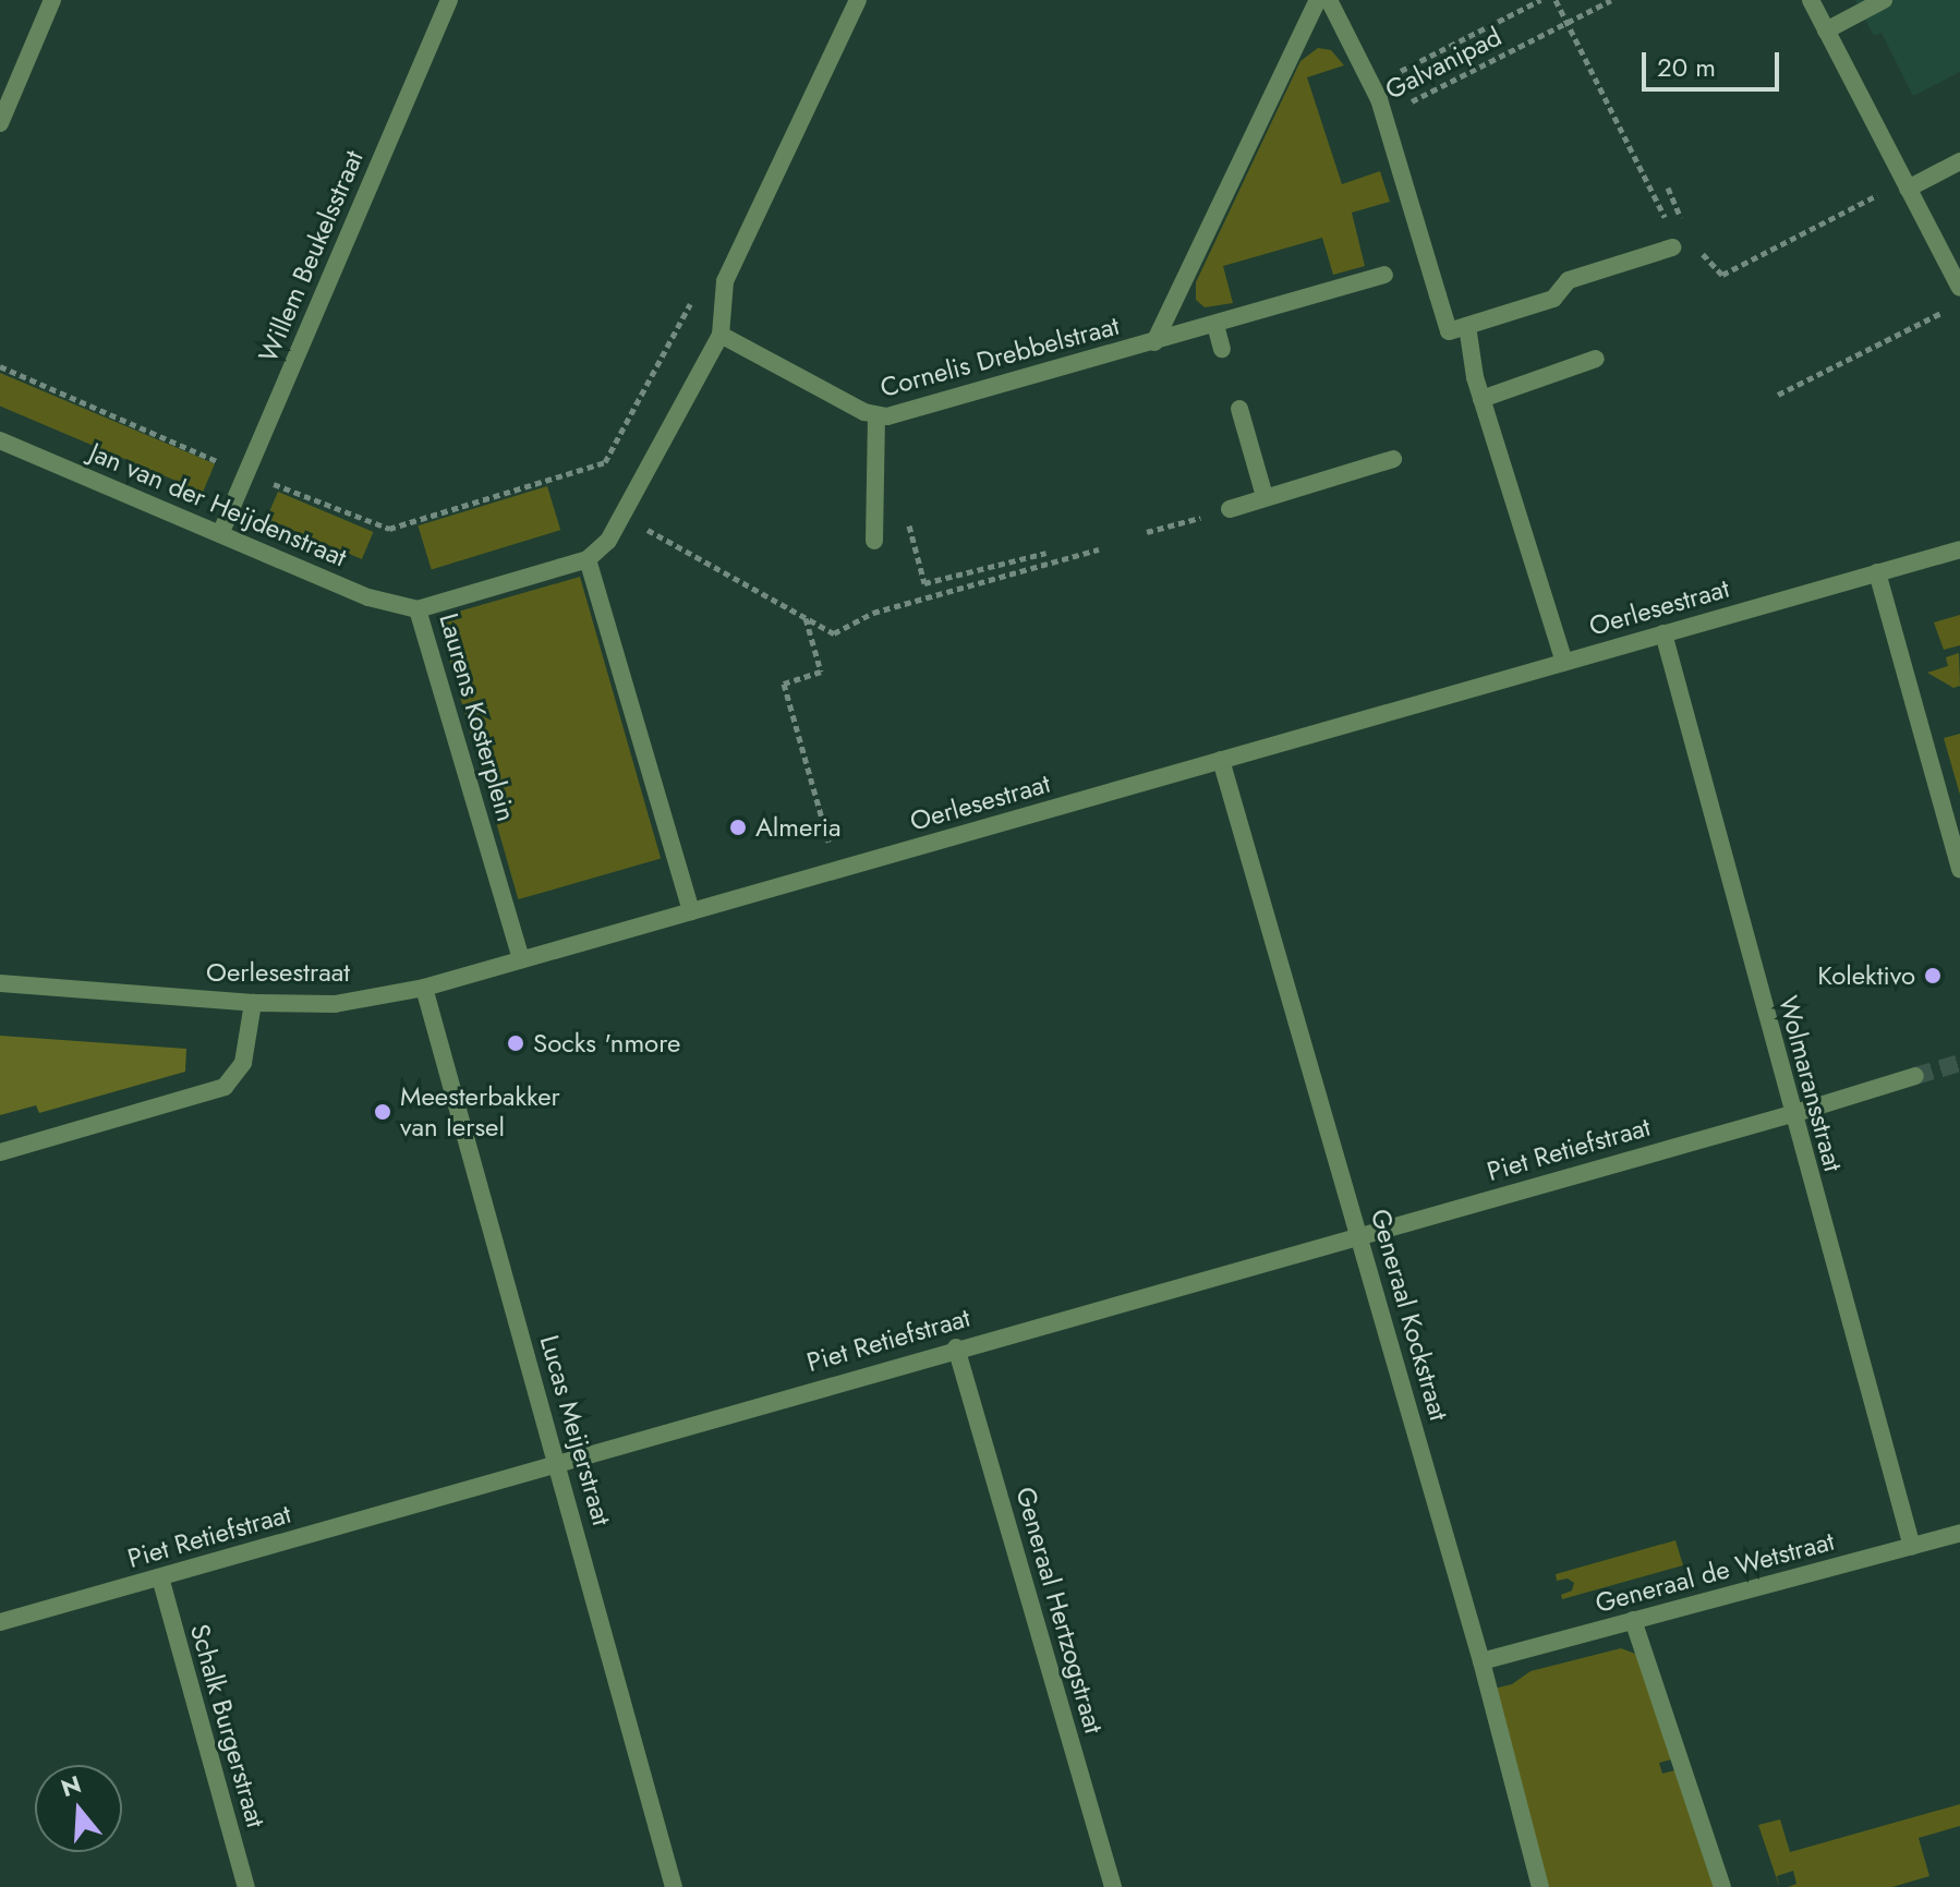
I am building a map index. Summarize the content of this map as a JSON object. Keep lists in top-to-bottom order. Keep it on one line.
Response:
{"streets":{"street":["Willem Beukelsstraat","Cornelis Drebbelstraat","Jan van der Heijdenstraat","Oerlesestraat","Laurens Kosterplein","Wolmaransstraat","Piet Retiefstraat","Generaal Kockstraat","Lucas Meijerstraat","Generaal de Wetstraat","Generaal Hertzogstraat","Schalk Burgerstraat"],"path":["Galvanipad"]},"crossings":[["Willem Beukelsstraat","Jan van der Heijdenstraat"],["Jan van der Heijdenstraat","Laurens Kosterplein"],["Oerlesestraat","Laurens Kosterplein"],["Oerlesestraat","Wolmaransstraat"],["Oerlesestraat","Generaal Kockstraat"],["Oerlesestraat","Lucas Meijerstraat"],["Wolmaransstraat","Piet Retiefstraat"],["Wolmaransstraat","Generaal de Wetstraat"],["Piet Retiefstraat","Generaal Kockstraat"],["Piet Retiefstraat","Lucas Meijerstraat"],["Piet Retiefstraat","Generaal Hertzogstraat"],["Piet Retiefstraat","Schalk Burgerstraat"],["Generaal Kockstraat","Generaal de Wetstraat"]],"places":["Almeria","Kolektivo","Socks 'nmore","Meesterbakker van Iersel"],"scale_bar":"20 m","north":"top"}
